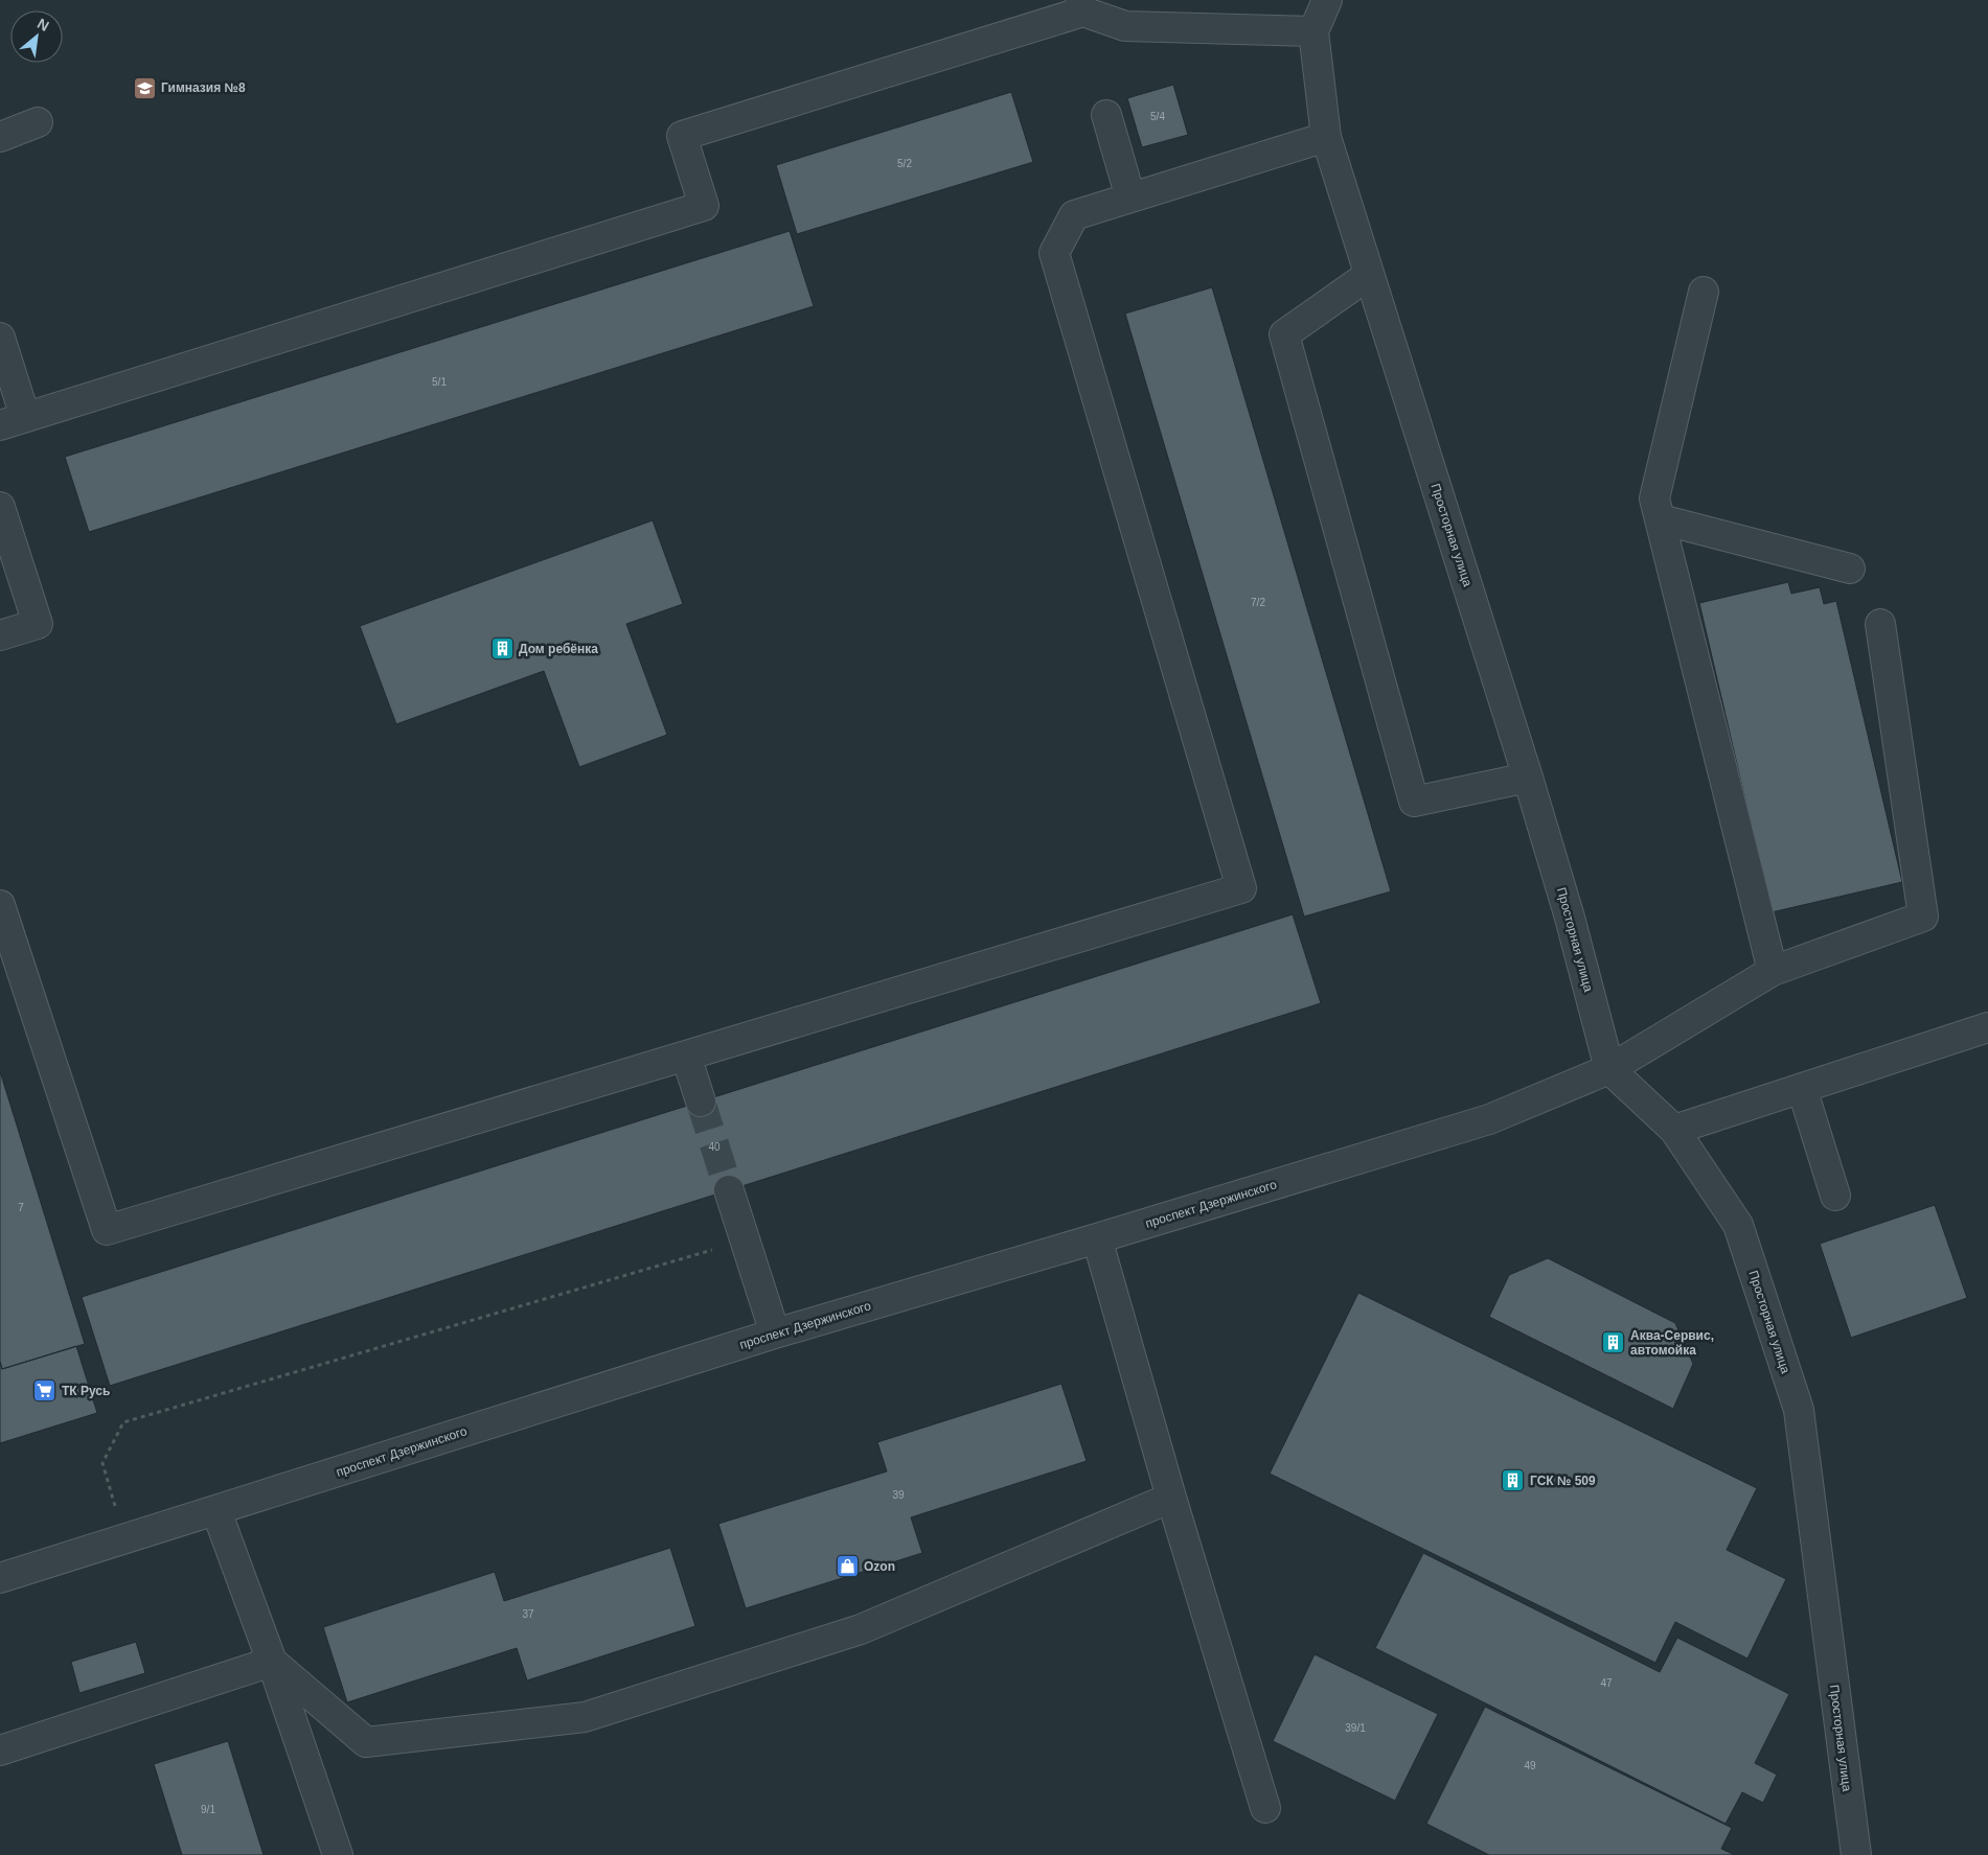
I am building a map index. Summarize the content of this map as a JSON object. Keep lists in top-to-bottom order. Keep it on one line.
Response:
{"streets":{"street":["Просторная улица","проспект Дзержинского"]},"crossings":[["Просторная улица","проспект Дзержинского"]],"places":{"school or university":["Гимназия №8"],"building":["Дом ребёнка","Аква-Сервис, автомойка","ГСК № 509"],"supermarket":["ТК Русь"],"shop":["Ozon"]},"house_numbers":["5/4","5/2","5/1","7/2","40","7","39","37","47","39/1","49","9/1"],"north":"top right"}
